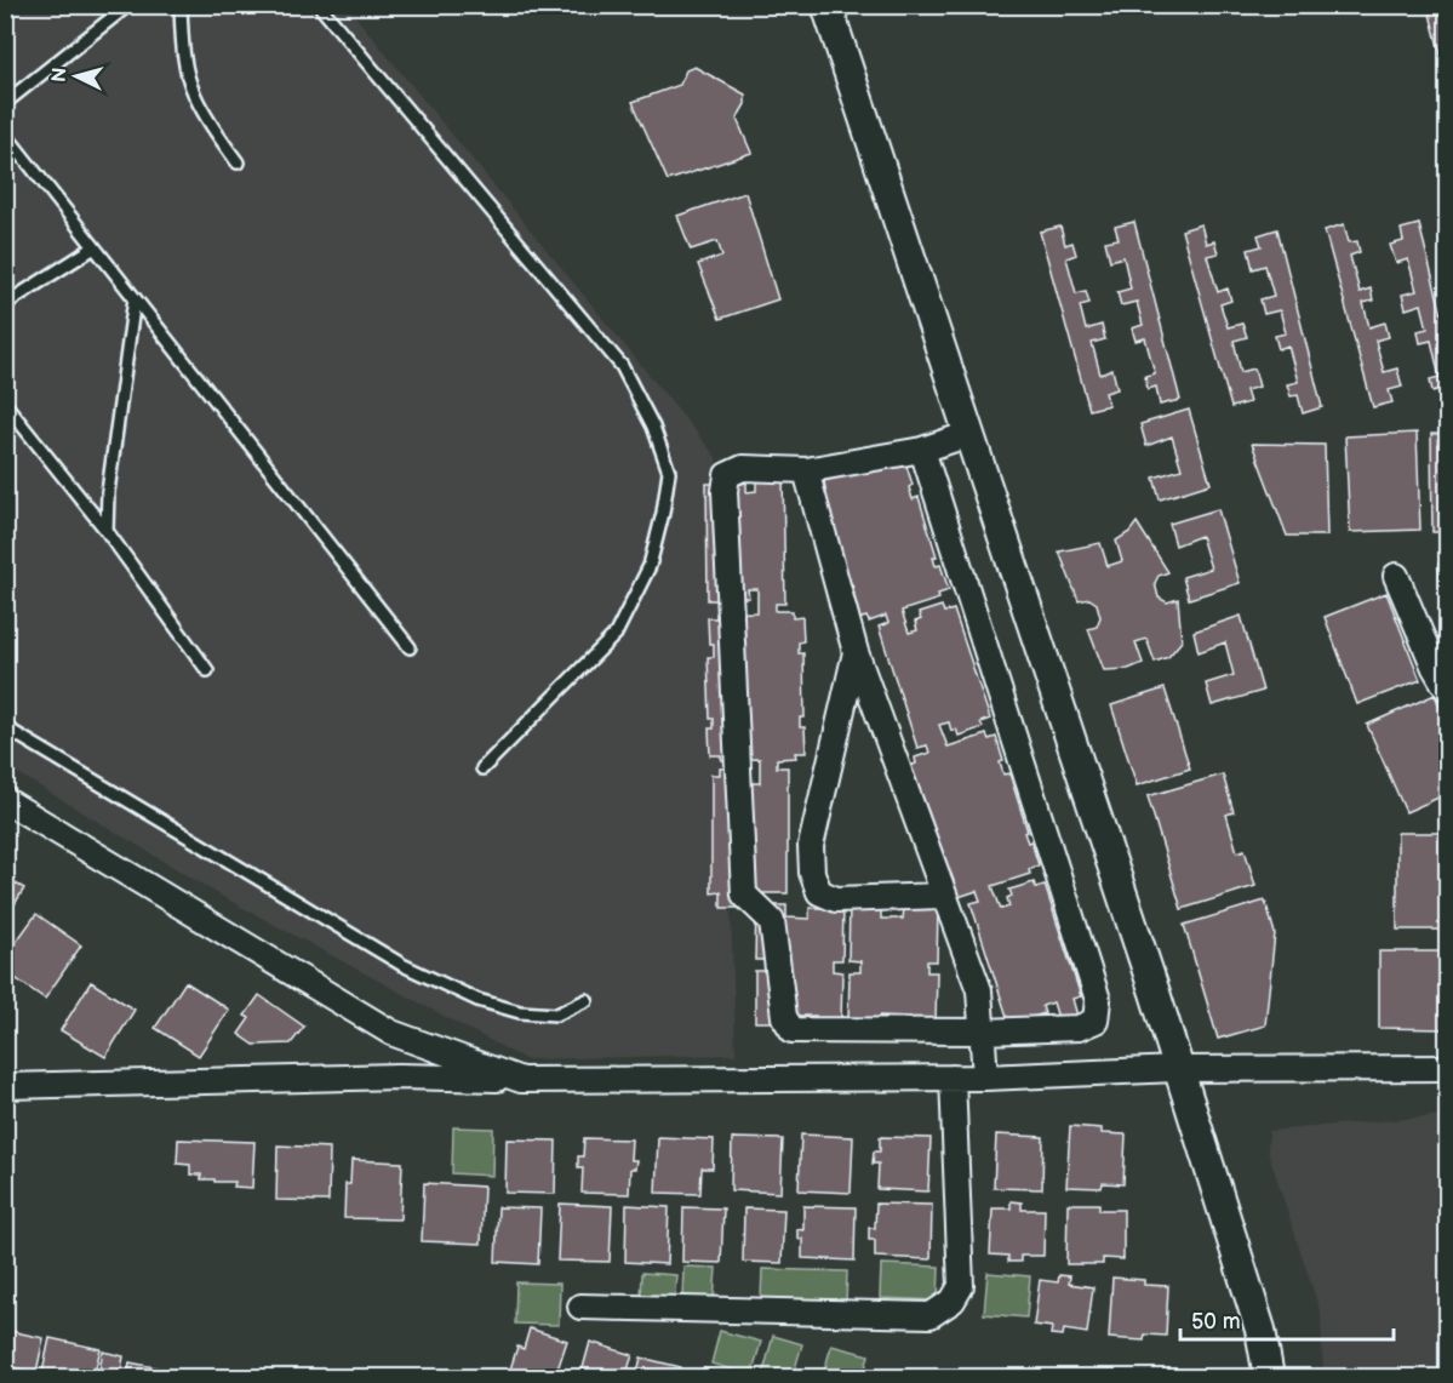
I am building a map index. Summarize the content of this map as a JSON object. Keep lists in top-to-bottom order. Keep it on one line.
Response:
{"scale_bar":"50 m","north":"left"}
